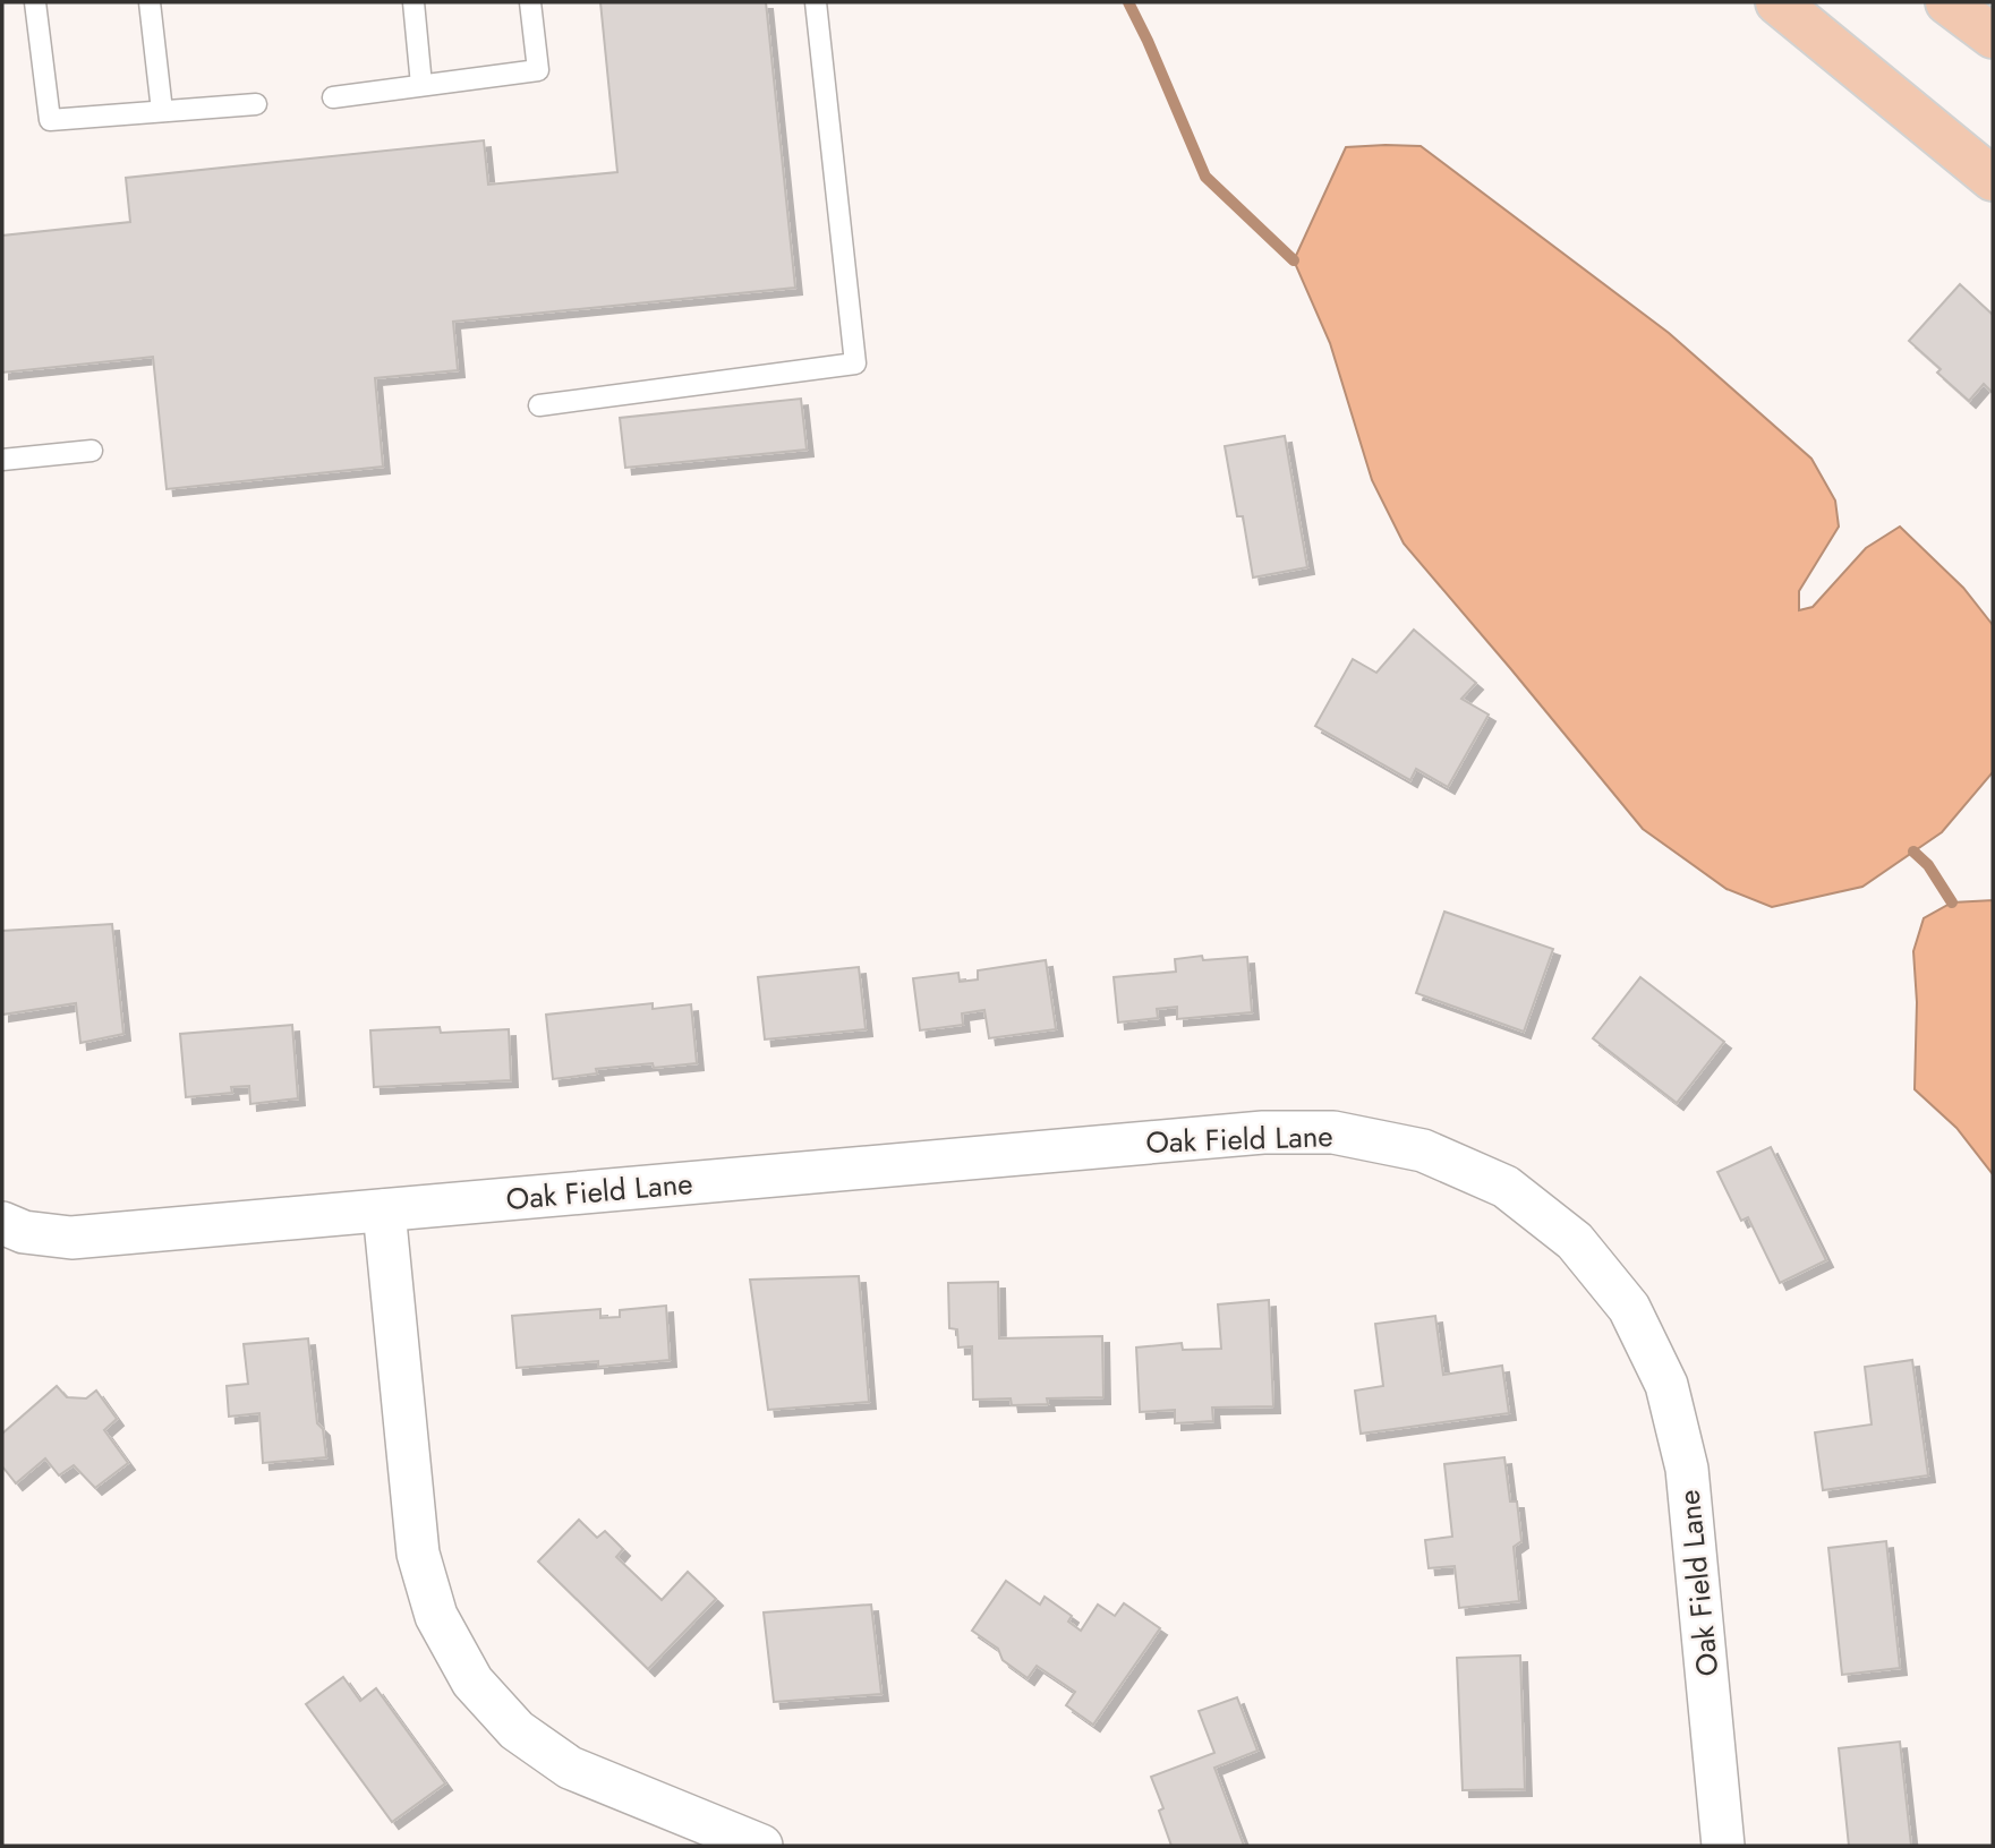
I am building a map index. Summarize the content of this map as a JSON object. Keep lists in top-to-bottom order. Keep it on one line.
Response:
{"streets":{"street":["Oak Field Lane"]}}
